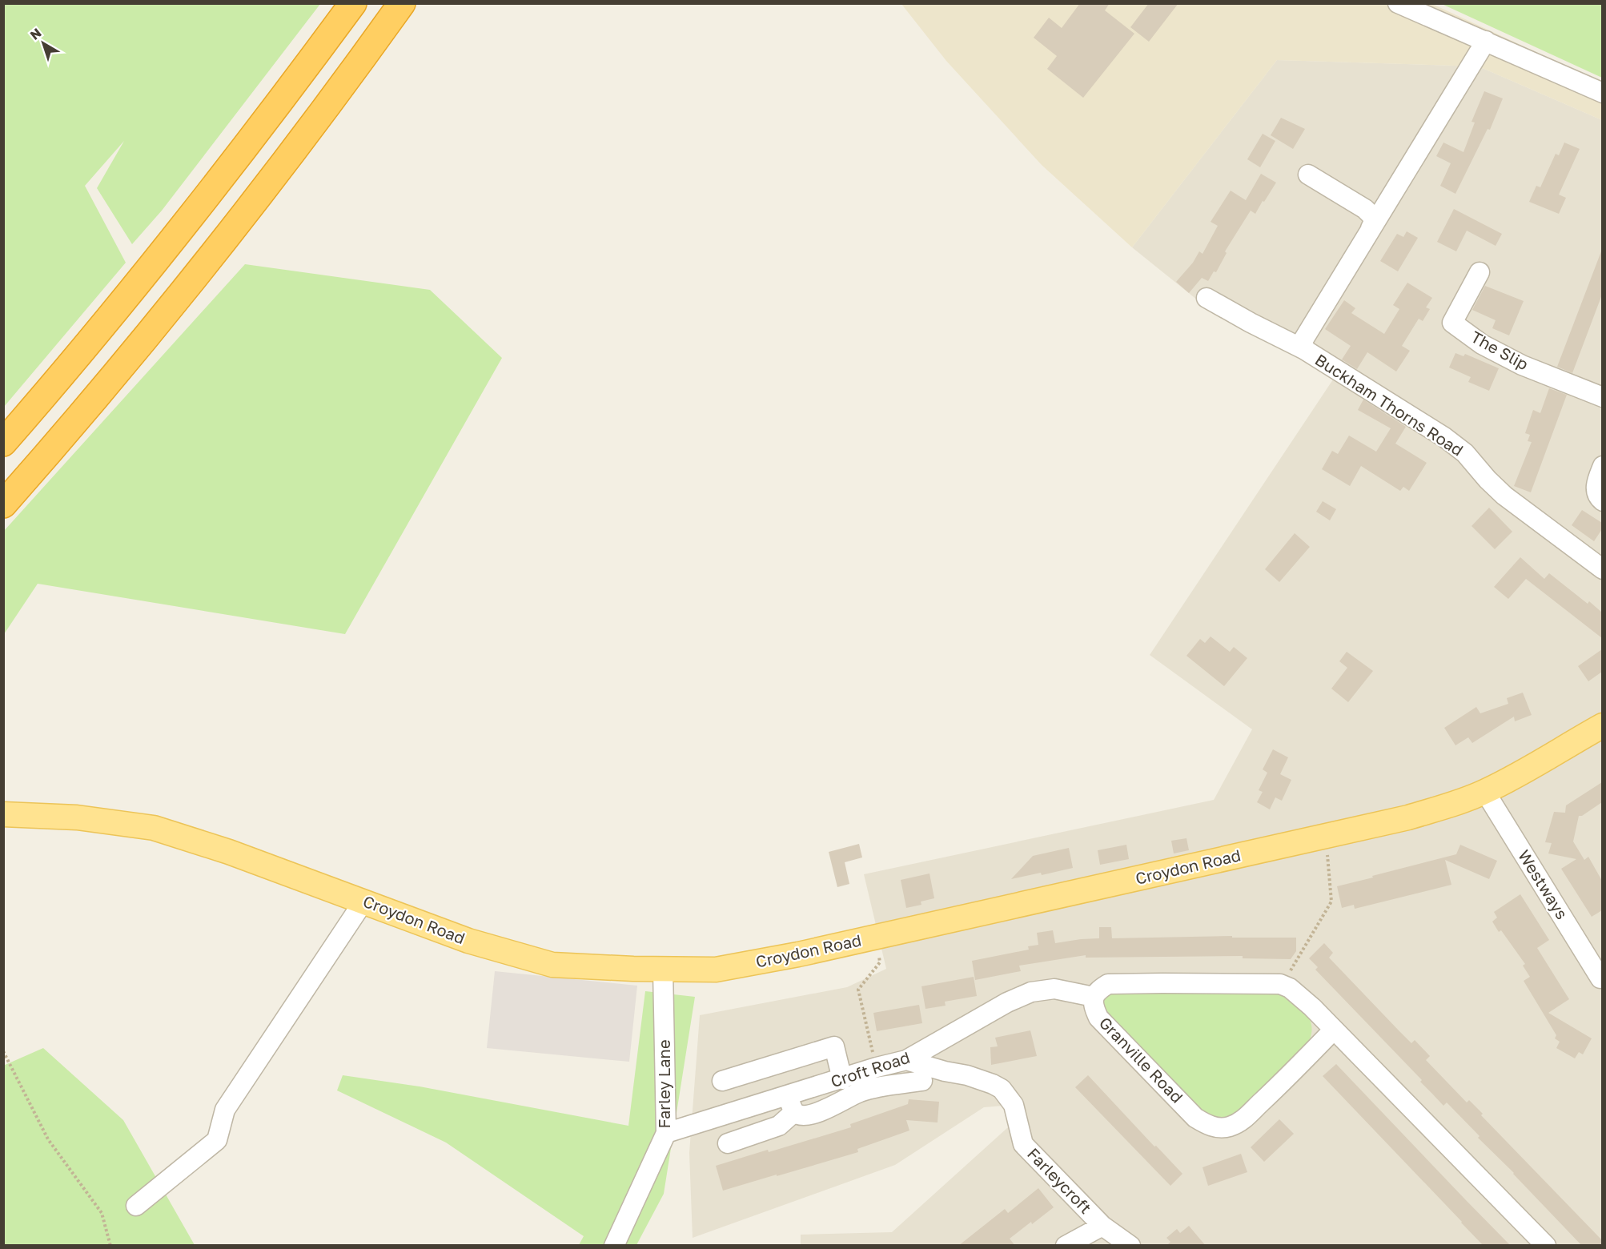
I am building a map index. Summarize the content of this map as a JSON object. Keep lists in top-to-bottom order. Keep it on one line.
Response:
{"streets":{"main road":["Croydon Road"],"street":["The Slip","Buckham Thorns Road","Westways","Granville Road","Croft Road","Farley Lane","Farleycroft"]},"crossings":[["Croydon Road","Westways"],["Croydon Road","Farley Lane"],["Granville Road","Croft Road"],["Croft Road","Farley Lane"],["Croft Road","Farleycroft"]],"north":"top left"}
